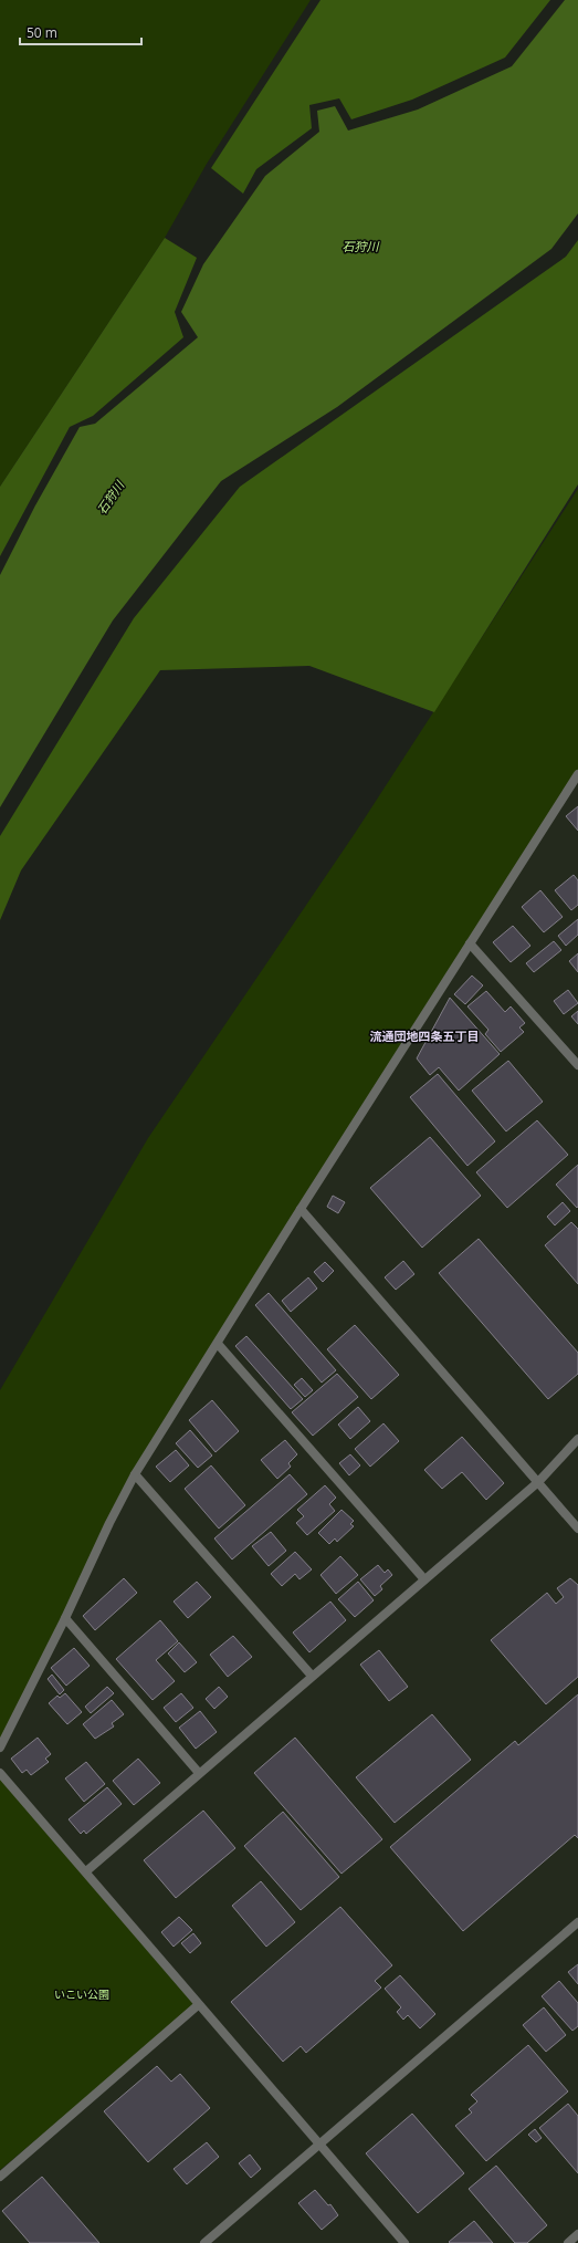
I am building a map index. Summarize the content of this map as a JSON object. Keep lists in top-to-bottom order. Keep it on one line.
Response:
{"districts":["流通団地四条五丁目"],"water":["石狩川"],"parks":["いこい公園"],"scale_bar":"50 m"}
